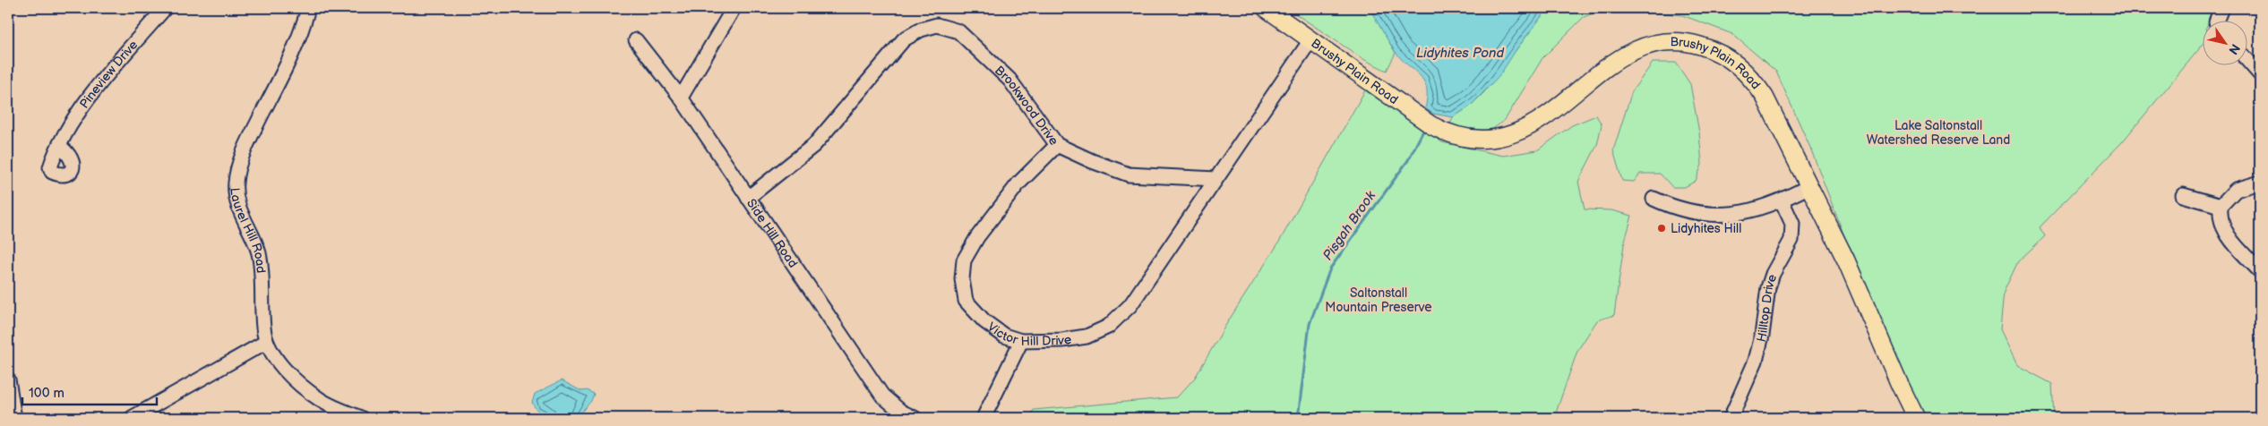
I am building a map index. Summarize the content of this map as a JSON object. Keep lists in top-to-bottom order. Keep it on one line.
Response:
{"streets":{"main road":["Brushy Plain Road"],"street":["Pineview Drive","Brookwood Drive","Laurel Hill Road","Side Hill Road","Hilltop Drive","Victor Hill Drive"]},"crossings":[["Brookwood Drive","Side Hill Road"],["Brookwood Drive","Victor Hill Drive"]],"water":["Lidyhites Pond","Pisgah Brook"],"parks":["Lake Saltonstall Watershed Reserve Land","Saltonstall Mountain Preserve"],"places":["Lidyhites Hill"],"scale_bar":"100 m","north":"bottom right"}
